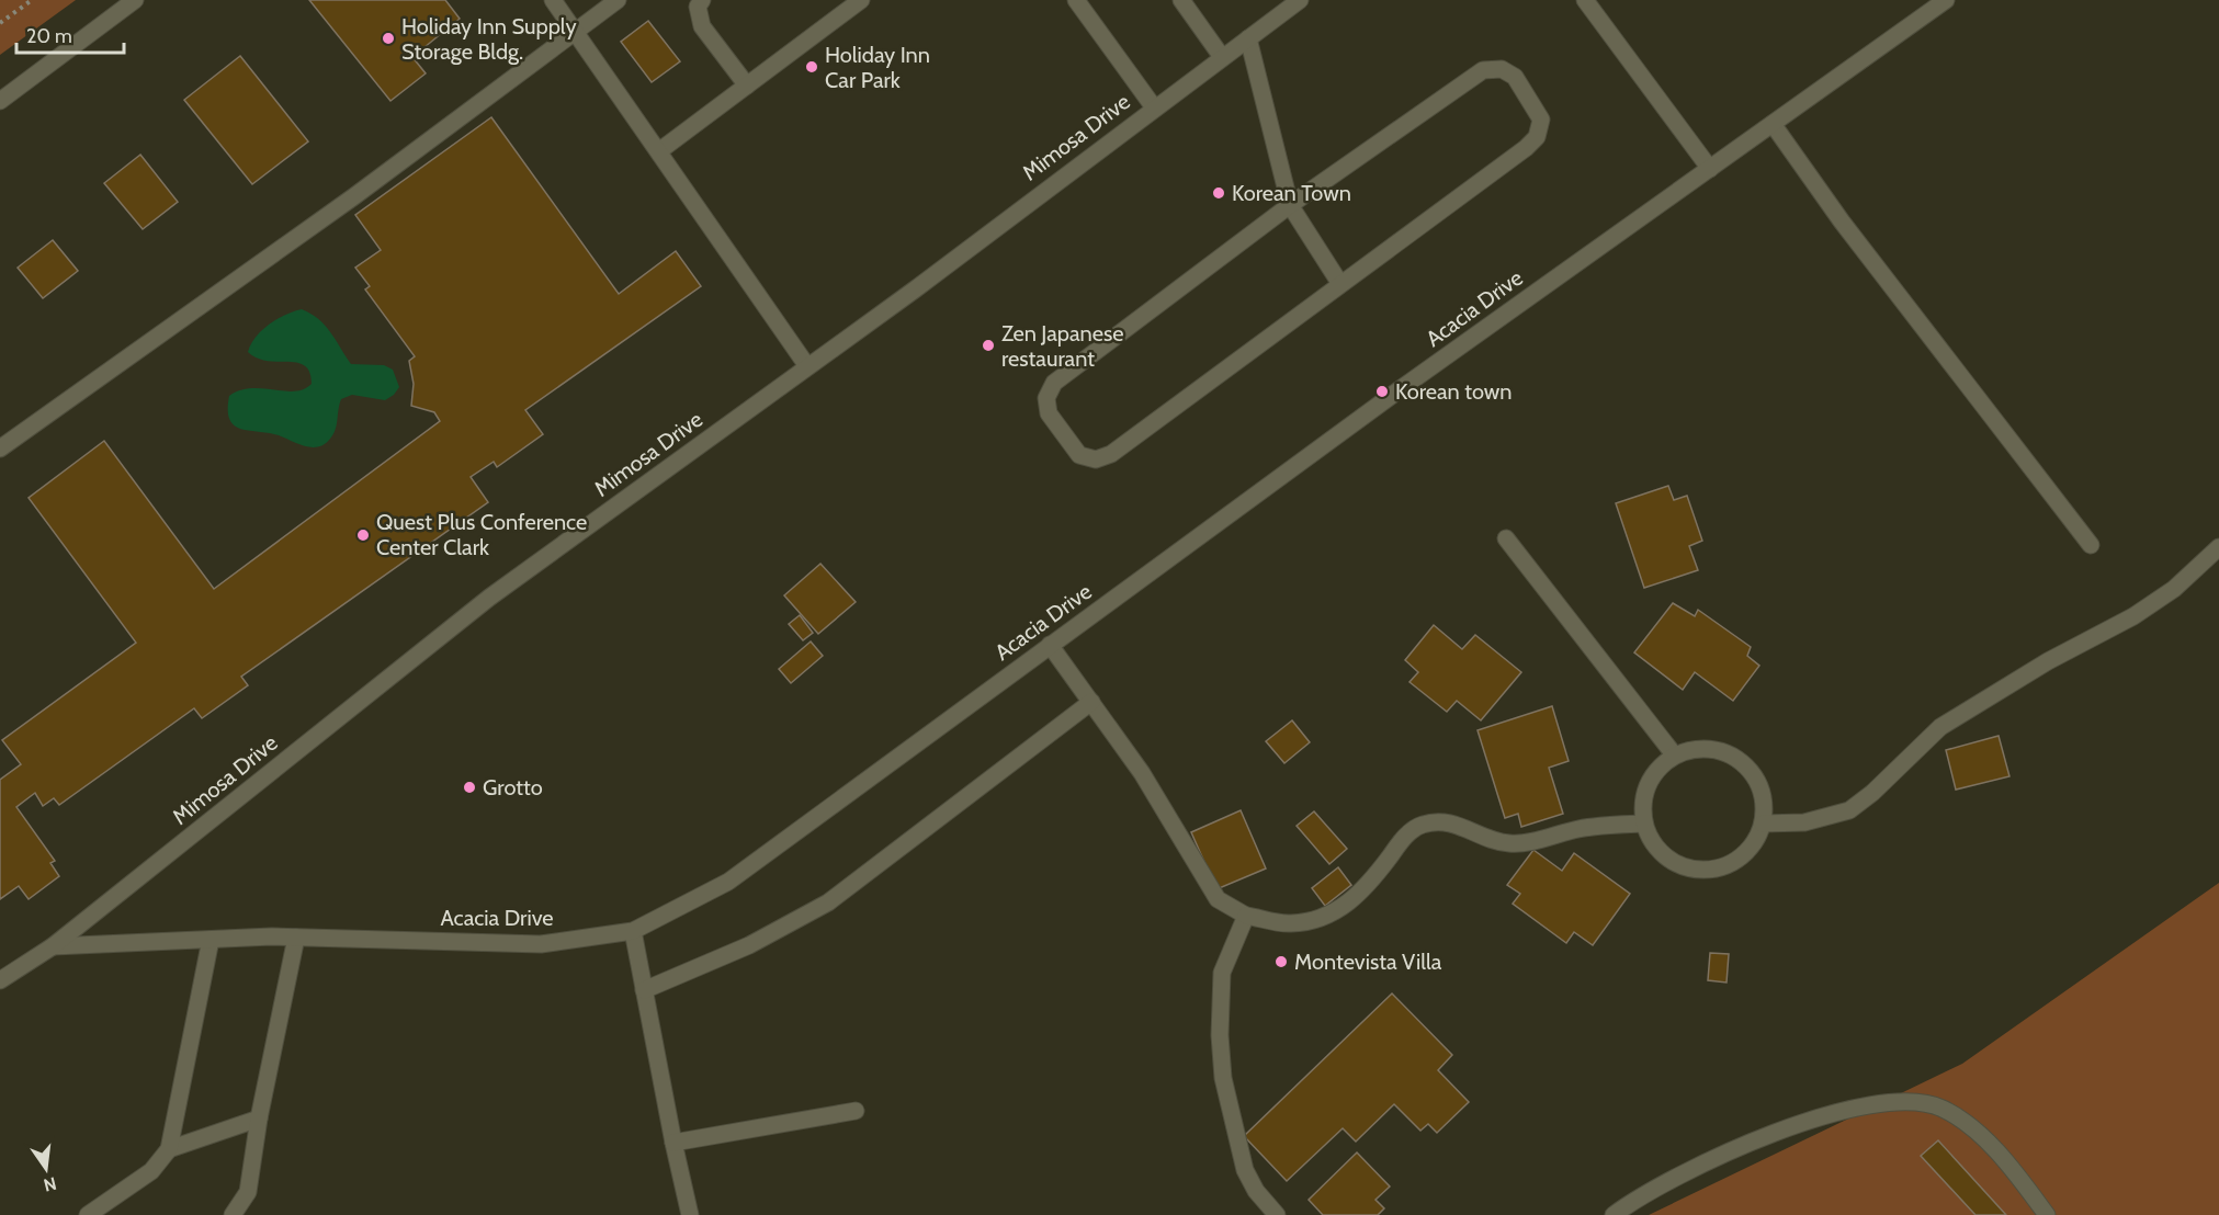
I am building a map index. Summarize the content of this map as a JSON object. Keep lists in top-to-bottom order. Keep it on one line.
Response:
{"streets":{"street":["Mimosa Drive","Acacia Drive"]},"crossings":[["Mimosa Drive","Acacia Drive"]],"places":["Holiday Inn Supply Storage Bldg.","Holiday Inn Car Park","Korean Town","Zen Japanese restaurant","Korean town","Quest Plus Conference Center Clark","Grotto","Montevista Villa"],"scale_bar":"20 m","north":"bottom"}
